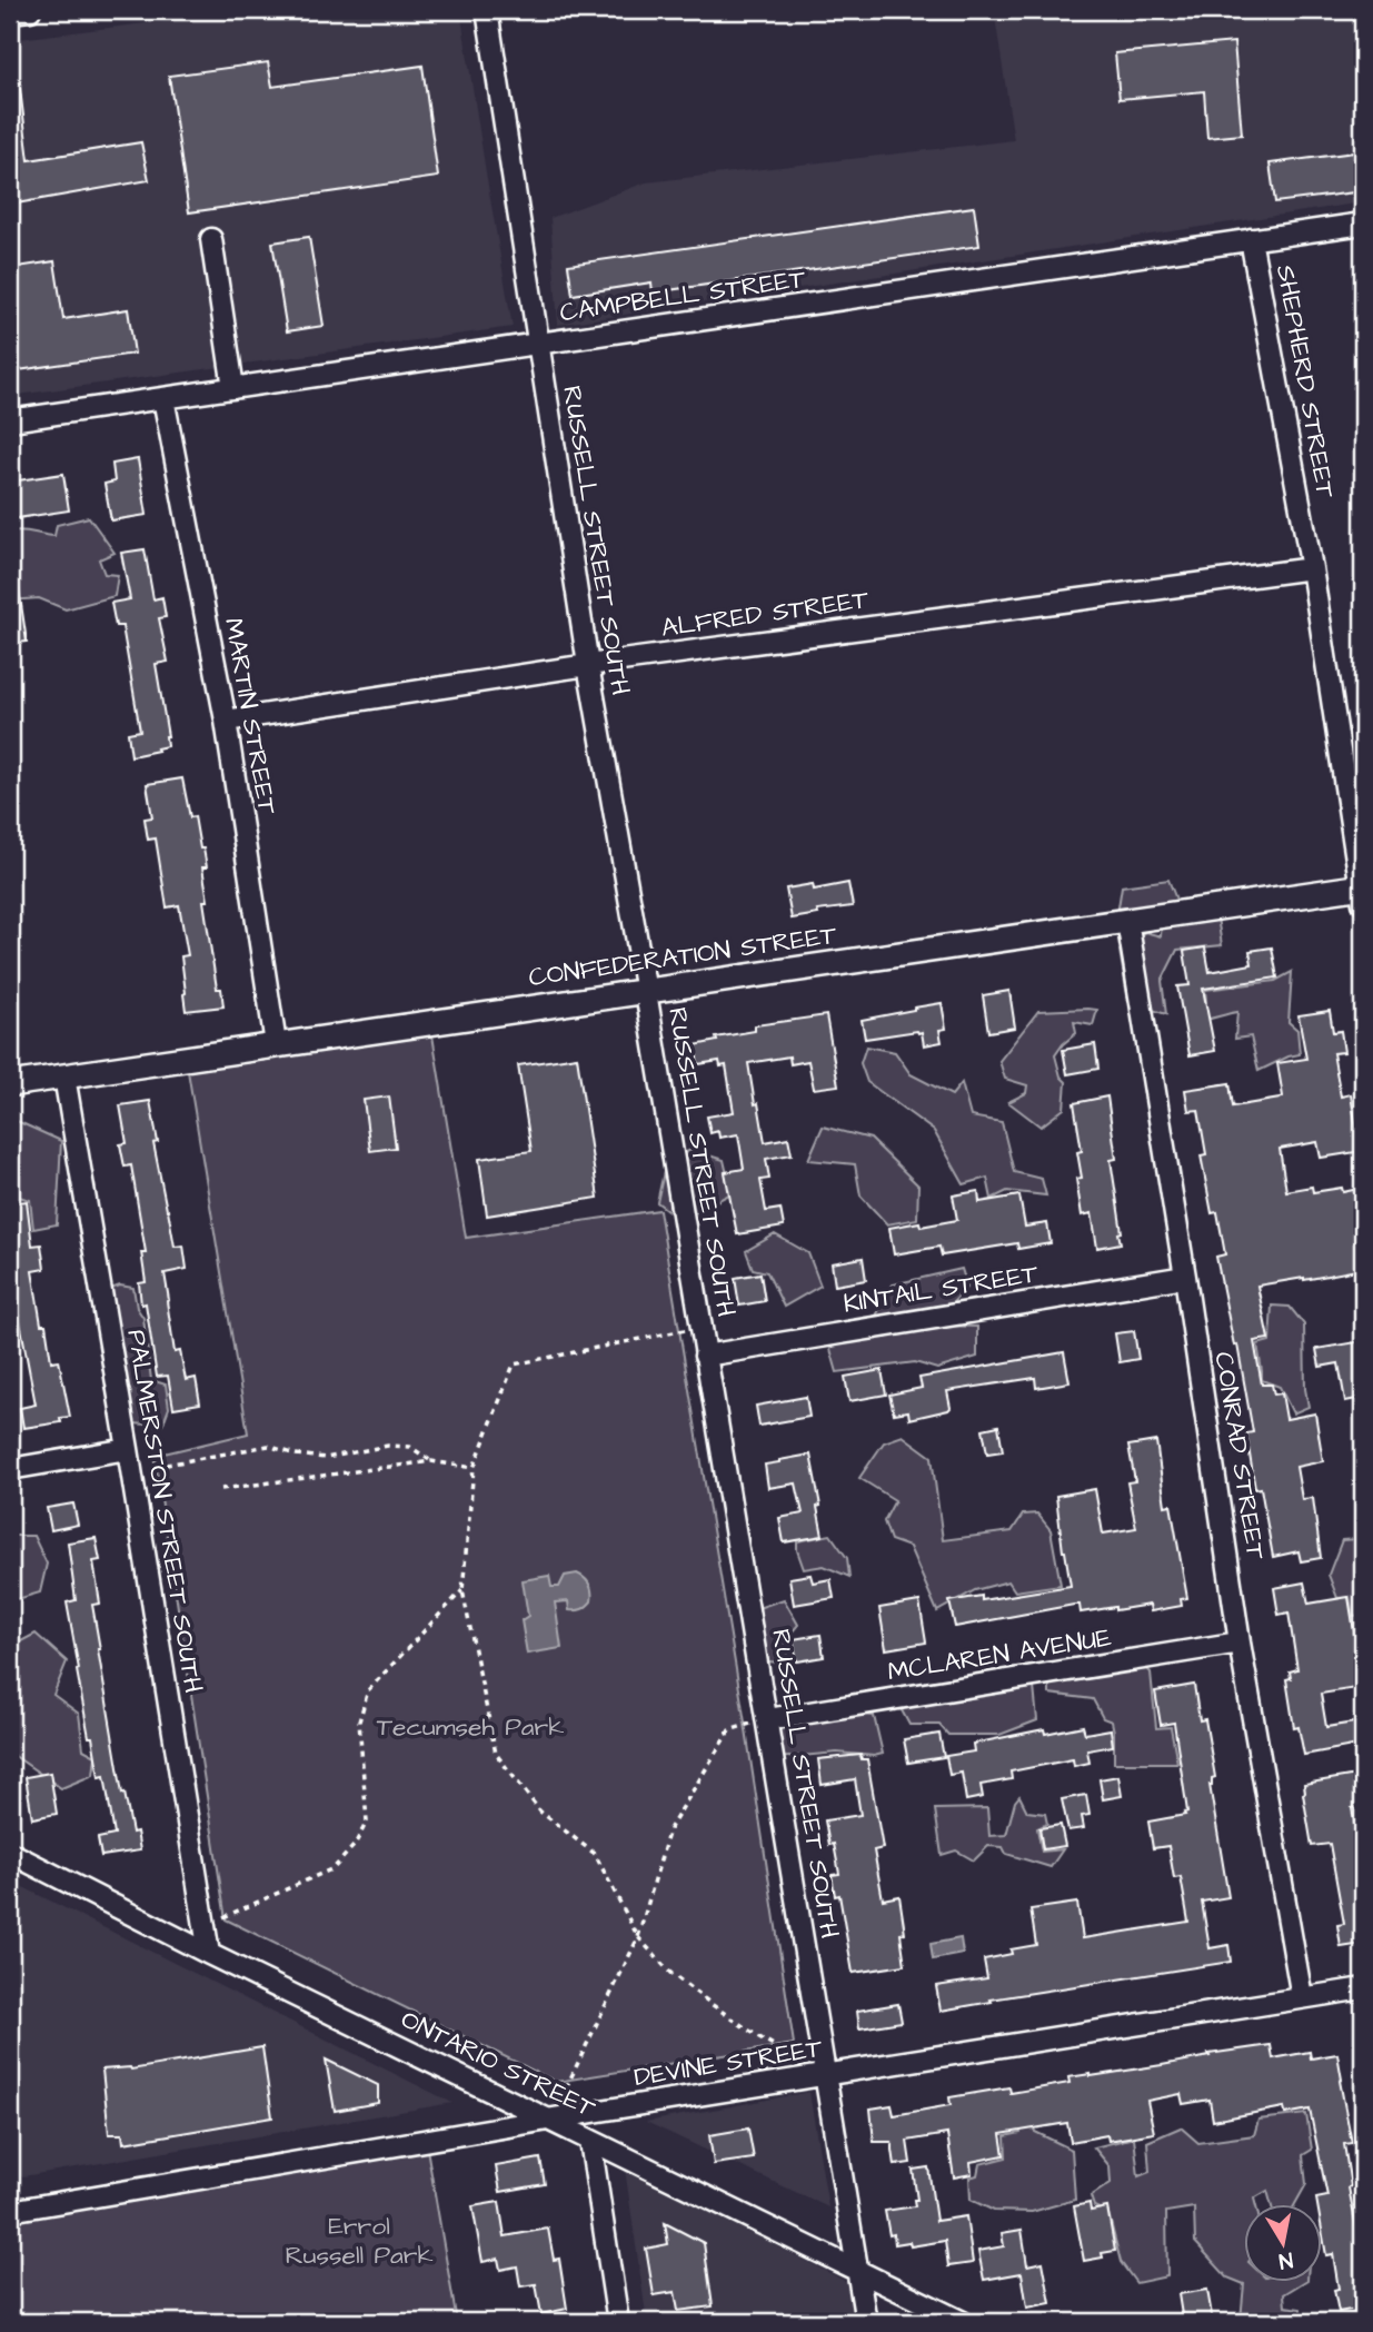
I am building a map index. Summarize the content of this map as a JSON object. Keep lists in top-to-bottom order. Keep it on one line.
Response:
{"streets":{"main road":["CONFEDERATION STREET"],"street":["CAMPBELL STREET","SHEPHERD STREET","RUSSELL STREET SOUTH","ALFRED STREET","MARTIN STREET","KINTAIL STREET","CONRAD STREET","PALMERSTON STREET SOUTH","MCLAREN AVENUE","DEVINE STREET","ONTARIO STREET"]},"crossings":[["CAMPBELL STREET","SHEPHERD STREET"],["CAMPBELL STREET","RUSSELL STREET SOUTH"],["CAMPBELL STREET","MARTIN STREET"],["SHEPHERD STREET","ALFRED STREET"],["SHEPHERD STREET","CONFEDERATION STREET"],["RUSSELL STREET SOUTH","ALFRED STREET"],["RUSSELL STREET SOUTH","CONFEDERATION STREET"],["RUSSELL STREET SOUTH","KINTAIL STREET"],["RUSSELL STREET SOUTH","MCLAREN AVENUE"],["RUSSELL STREET SOUTH","DEVINE STREET"],["RUSSELL STREET SOUTH","ONTARIO STREET"],["ALFRED STREET","MARTIN STREET"],["MARTIN STREET","CONFEDERATION STREET"],["CONFEDERATION STREET","CONRAD STREET"],["CONFEDERATION STREET","PALMERSTON STREET SOUTH"],["KINTAIL STREET","CONRAD STREET"],["CONRAD STREET","MCLAREN AVENUE"],["CONRAD STREET","DEVINE STREET"],["PALMERSTON STREET SOUTH","ONTARIO STREET"],["DEVINE STREET","ONTARIO STREET"]],"parks":["Tecumseh Park","Errol Russell Park"],"north":"bottom"}
